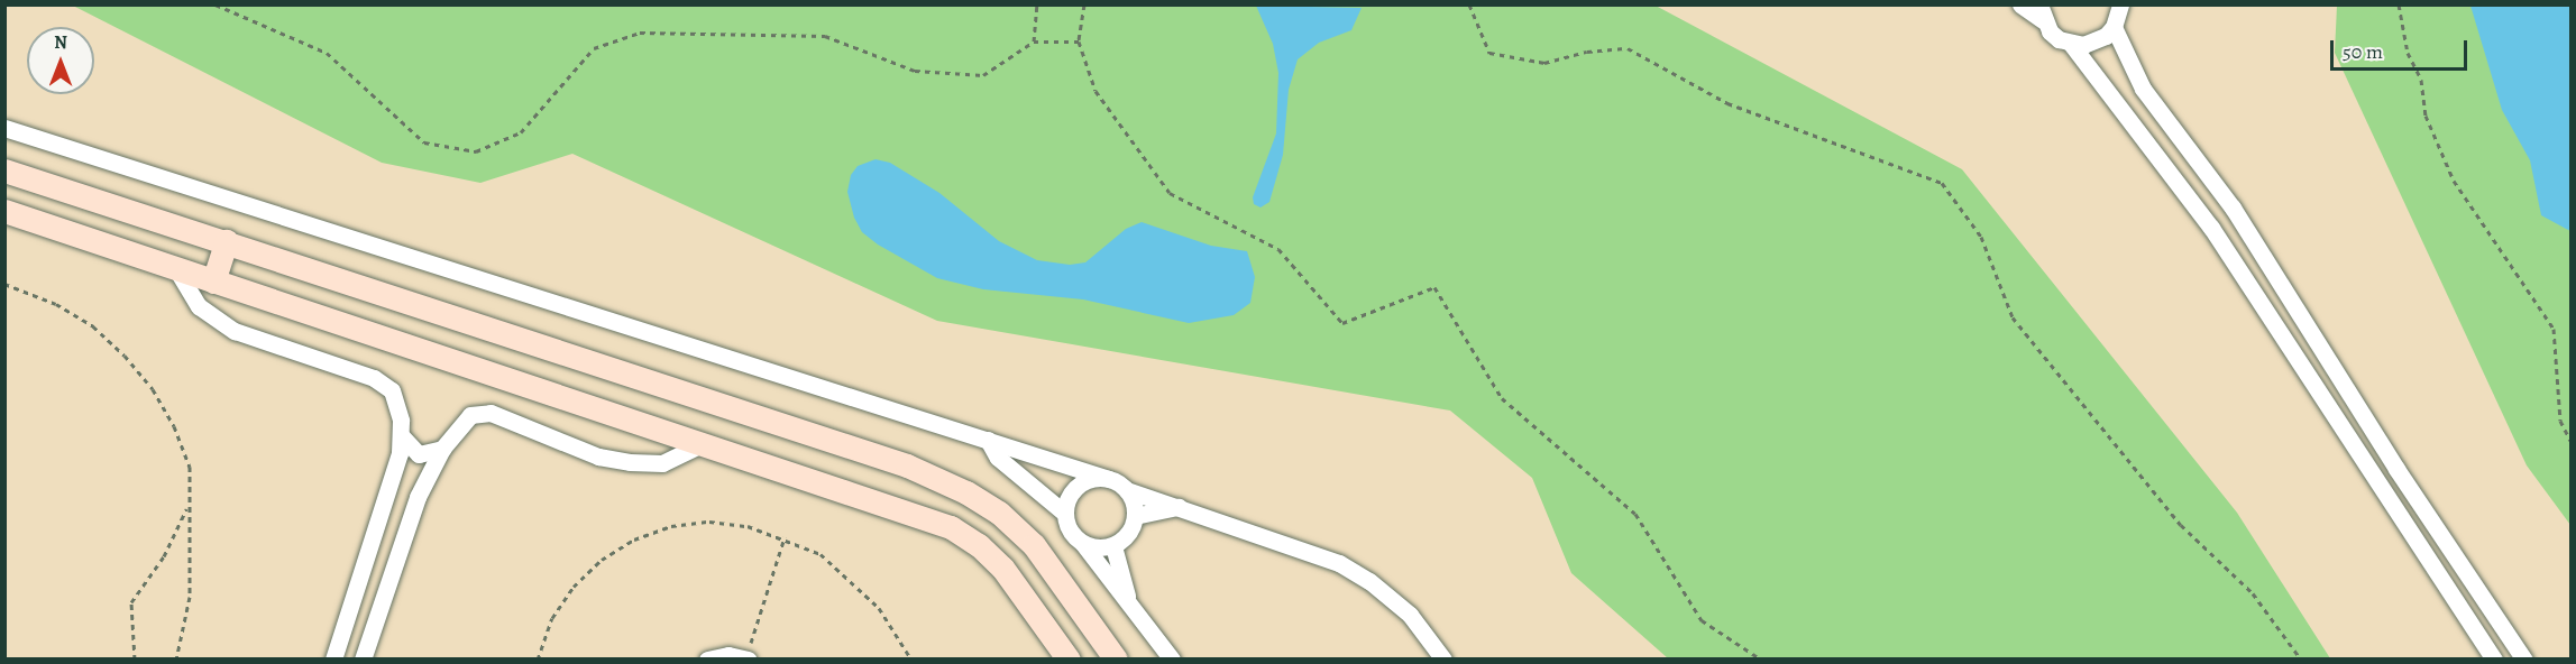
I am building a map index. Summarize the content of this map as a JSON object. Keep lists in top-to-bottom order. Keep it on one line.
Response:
{"scale_bar":"50 m","north":"top"}
